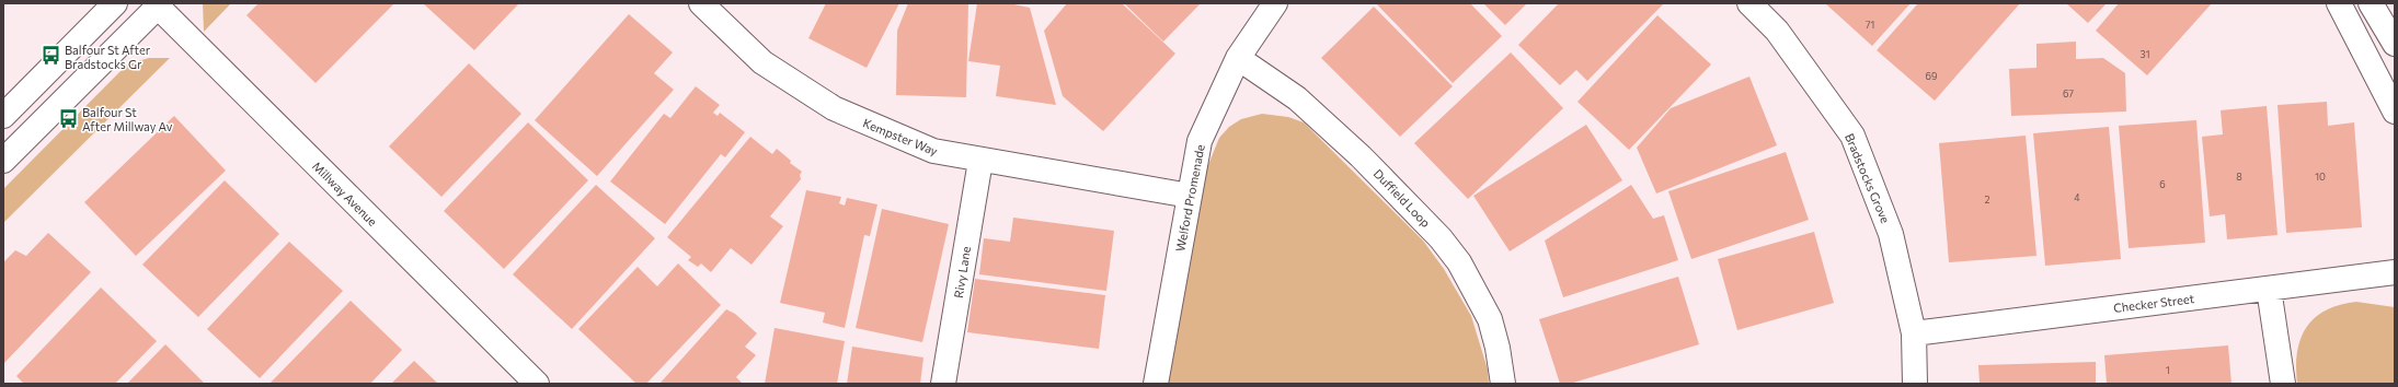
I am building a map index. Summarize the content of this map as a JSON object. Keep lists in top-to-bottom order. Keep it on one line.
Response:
{"streets":{"street":["Kempster Way","Bradstocks Grove","Millway Avenue","Welford Promenade","Duffield Loop","Rivy Lane","Checker Street"]},"crossings":[["Kempster Way","Welford Promenade"],["Kempster Way","Rivy Lane"],["Bradstocks Grove","Checker Street"],["Welford Promenade","Duffield Loop"]],"places":{"bus stop":["Balfour St After Bradstocks Gr","Balfour St After Millway Av"]},"house_numbers":["71","31","69","67","8","10","6","4","2","1"]}
